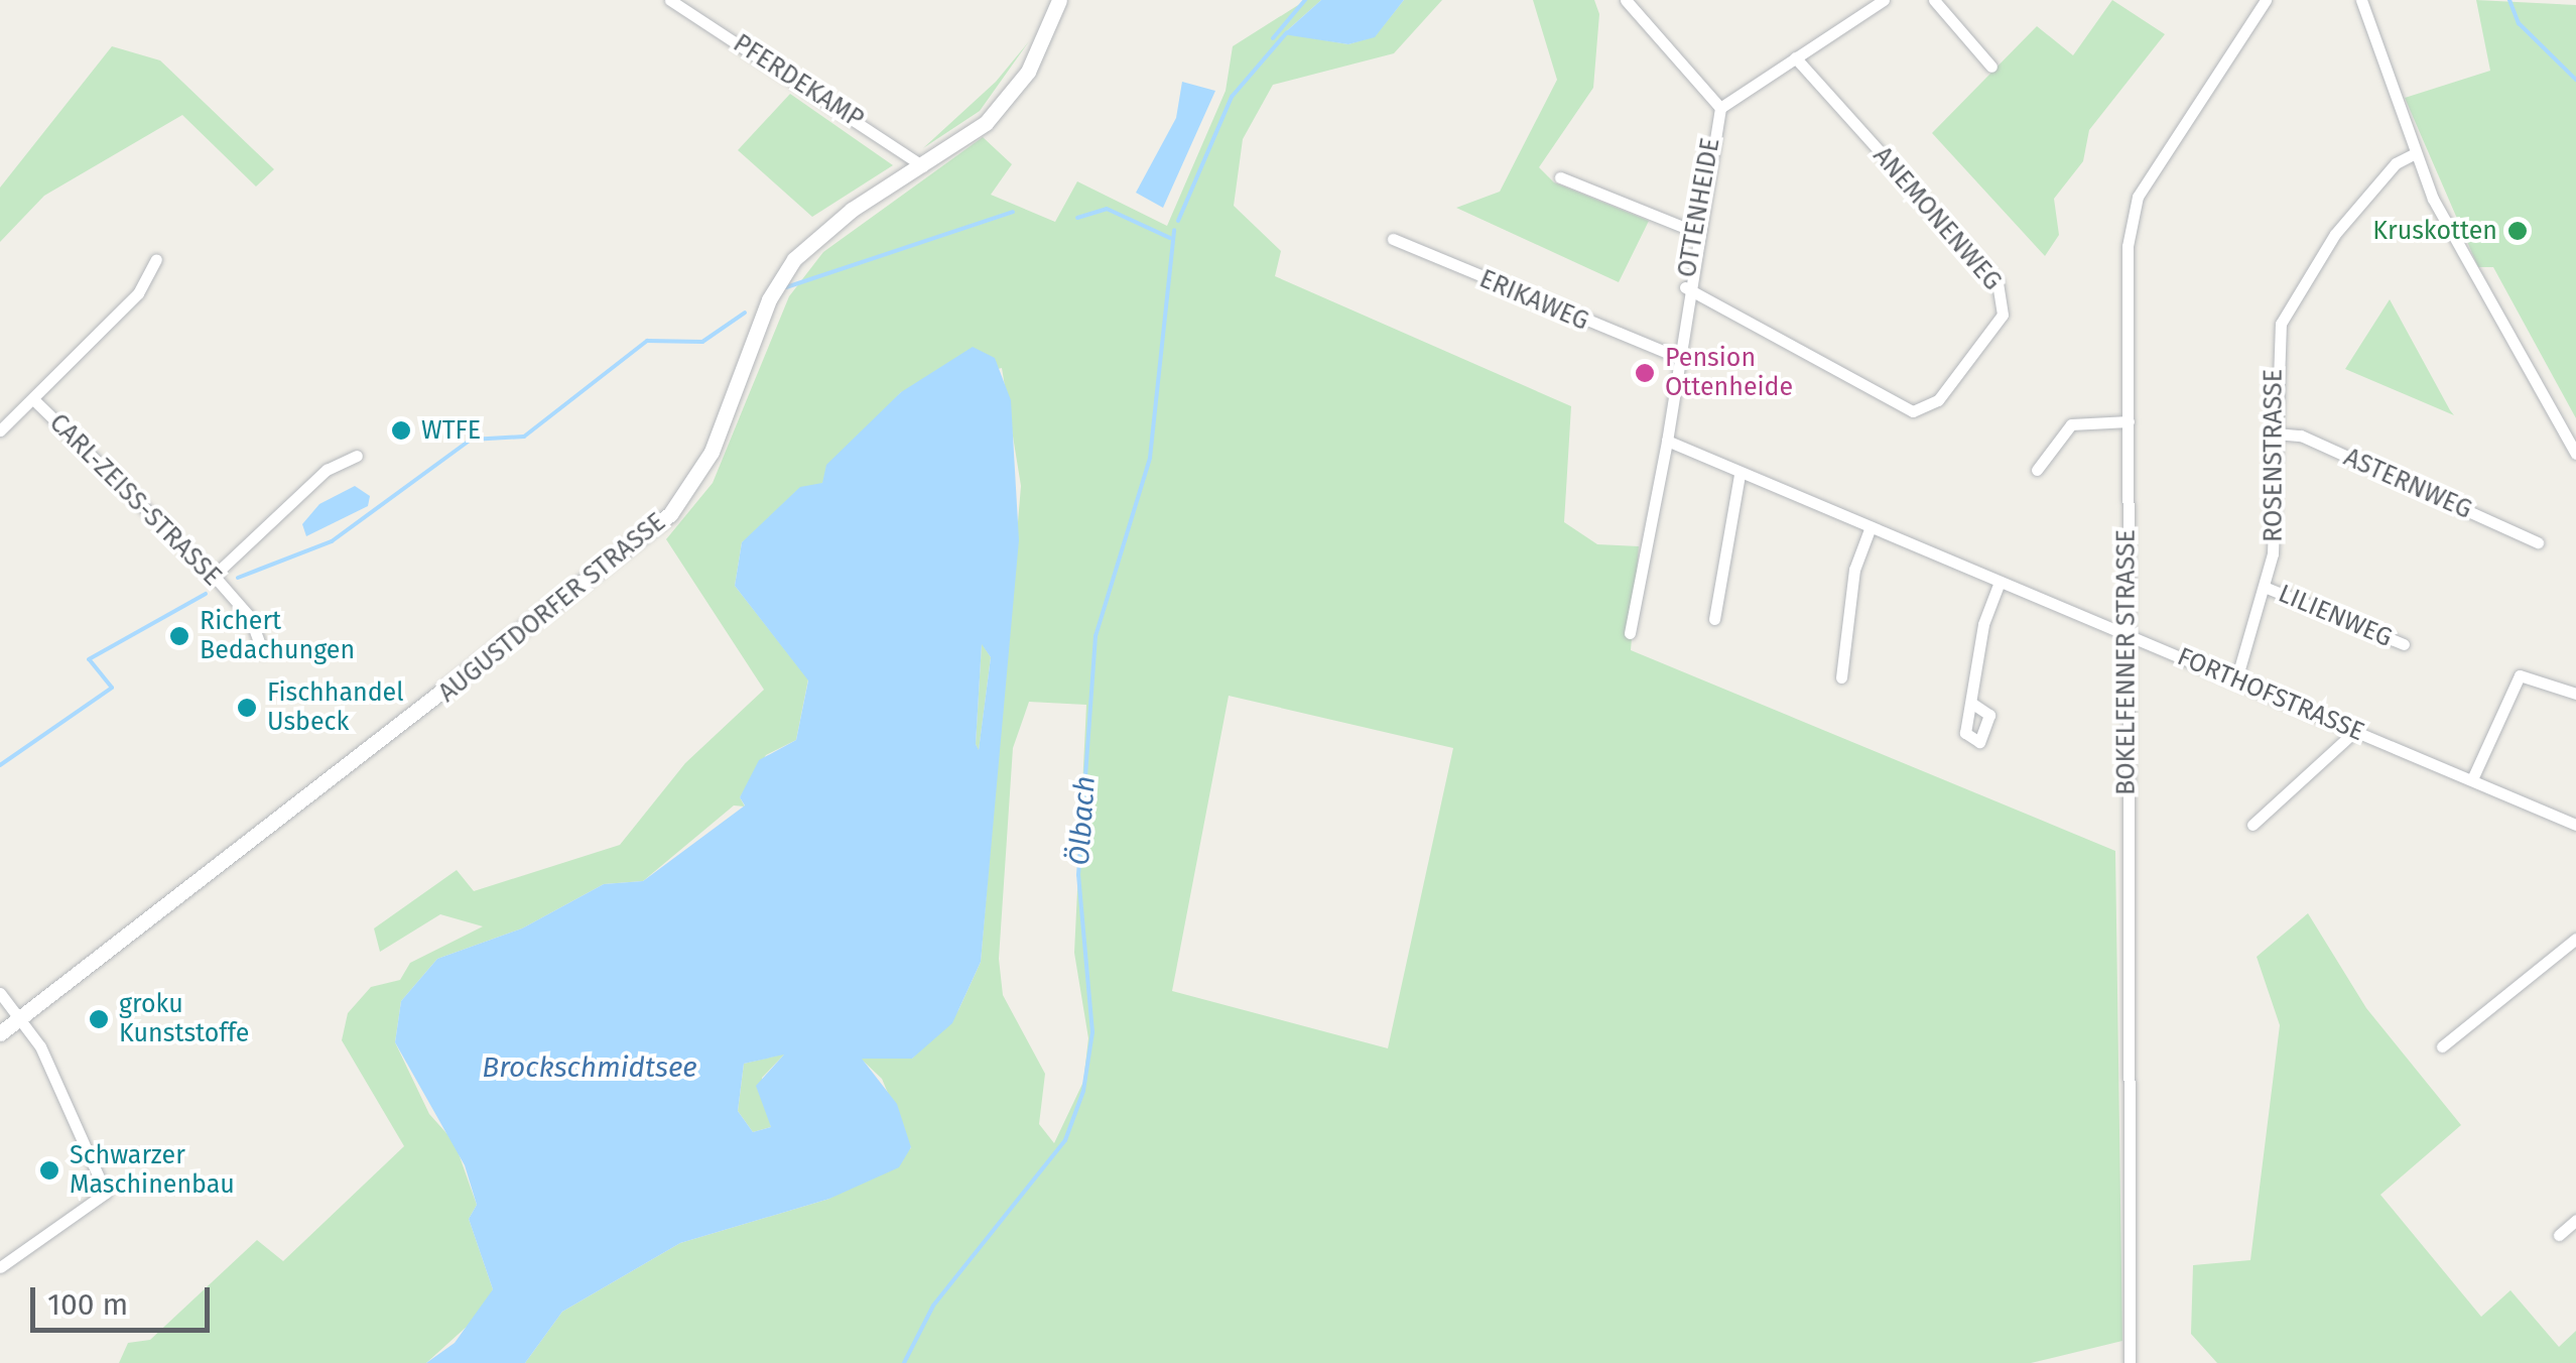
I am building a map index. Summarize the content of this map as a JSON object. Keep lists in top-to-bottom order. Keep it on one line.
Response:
{"streets":{"main road":["AUGUSTDORFER STRASSE"],"street":["PFERDEKAMP","OTTENHEIDE","ANEMONENWEG","ERIKAWEG","ROSENSTRASSE","ASTERNWEG","CARL-ZEISS-STRASSE","LILIENWEG","BOKELFENNER STRASSE","FORTHOFSTRASSE"]},"crossings":[["PFERDEKAMP","AUGUSTDORFER STRASSE"],["OTTENHEIDE","ANEMONENWEG"],["OTTENHEIDE","ERIKAWEG"],["ROSENSTRASSE","ASTERNWEG"],["ROSENSTRASSE","LILIENWEG"],["ROSENSTRASSE","FORTHOFSTRASSE"],["BOKELFENNER STRASSE","FORTHOFSTRASSE"]],"water":["Ölbach","Brockschmidtsee"],"places":["Kruskotten","Pension Ottenheide","WTFE","Richert Bedachungen","Fischhandel Usbeck","groku Kunststoffe","Schwarzer Maschinenbau"],"scale_bar":"100 m"}
